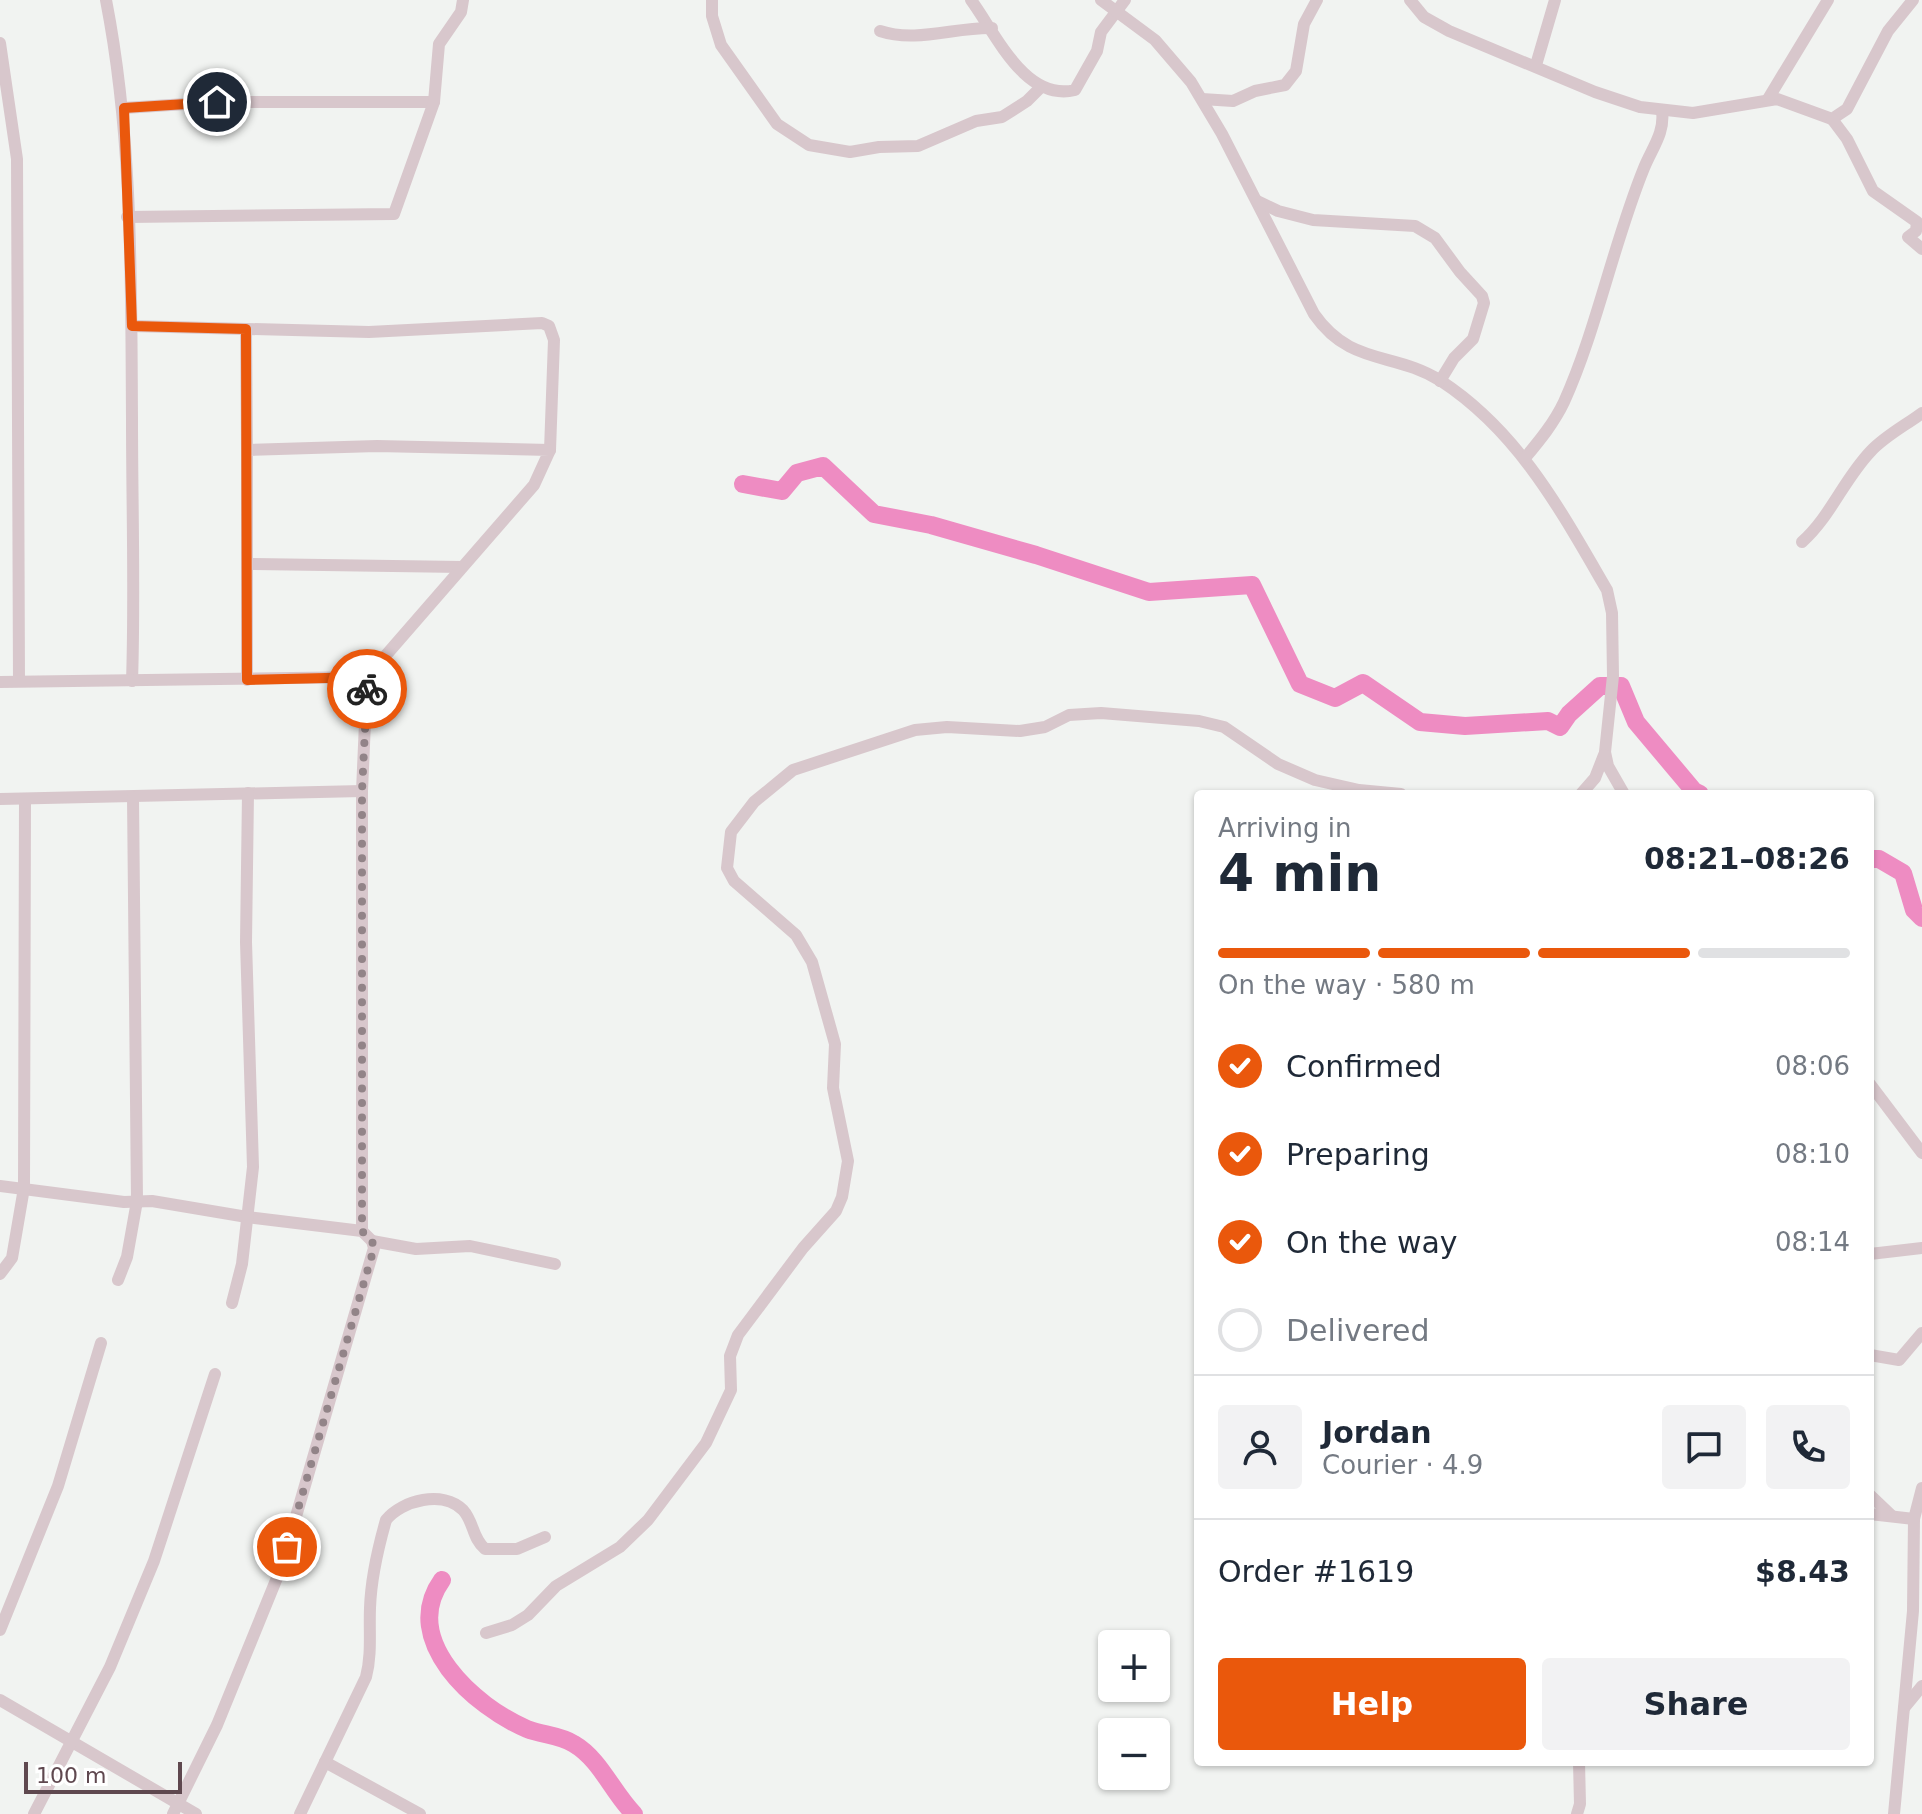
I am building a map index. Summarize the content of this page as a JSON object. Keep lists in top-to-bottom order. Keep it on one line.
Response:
{"scale_bar":"100 m","page":{"heading":["4 min","Arriving in","08:21–08:26"],"panel":["Jordan","Courier · 4.9","Order #1619","$8.43"],"bar":"On the way · 580 m","list":[["Confirmed","08:06"],["Preparing","08:10"],["On the way","08:14"],"Delivered"],"map_buttons":["+","−"],"buttons":["Help","Share"],"scale":"100 m"}}
